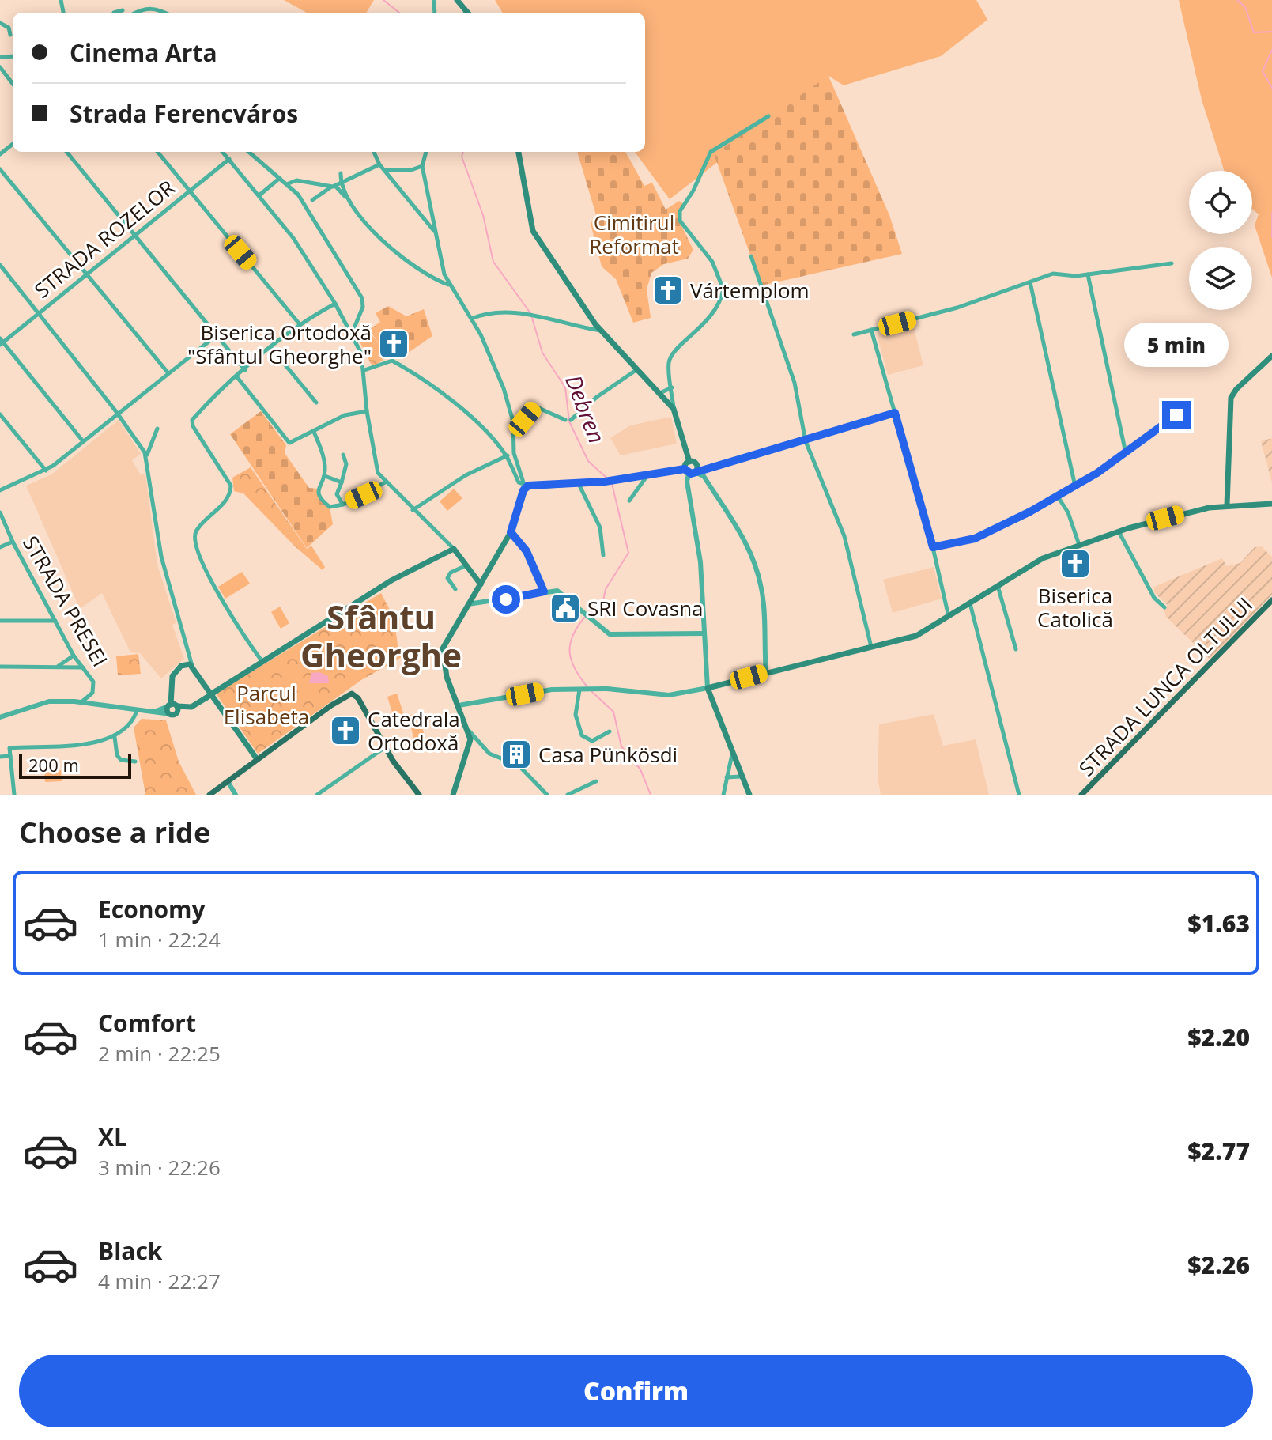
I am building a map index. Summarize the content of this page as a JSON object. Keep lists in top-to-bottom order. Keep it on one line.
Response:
{"streets":{"main road":["STRADA LUNCA OLTULUI"],"street":["STRADA ROZELOR","STRADA PRESEI"]},"districts":["Sfântu Gheorghe"],"water":["Debren"],"parks":["Cimitirul Reformat","Parcul Elisabeta"],"places":{"church":["Vártemplom","Biserica Ortodoxă \"Sfântul Gheorghe\"","Biserica Catolică","Catedrala Ortodoxă"],"public building":["SRI Covasna"],"building":["Casa Pünkösdi"]},"scale_bar":"200 m","page":{"banner":["Cinema Arta","Strada Ferencváros"],"bubble":"5 min","scale":"200 m","heading":"Choose a ride","list":[{"name":"Economy","note":"1 min · 22:24","value":"$1.63"},{"name":"Comfort","note":"2 min · 22:25","value":"$2.20"},{"name":"XL","note":"3 min · 22:26","value":"$2.77"},{"name":"Black","note":"4 min · 22:27","value":"$2.26"}],"buttons":"Confirm"}}
